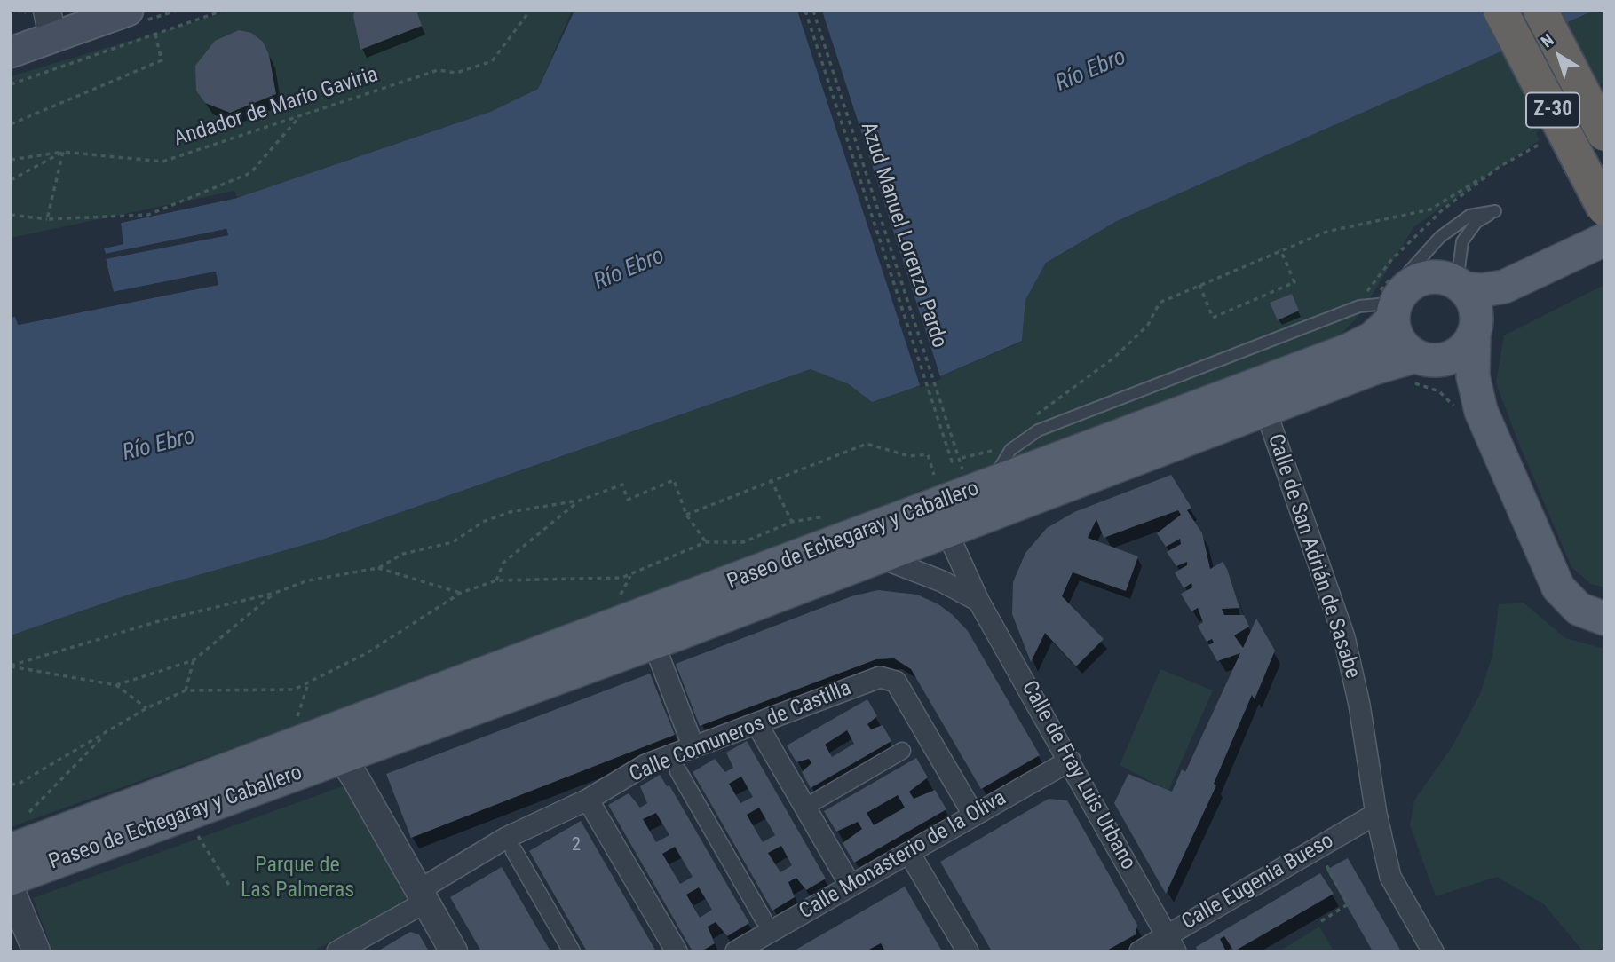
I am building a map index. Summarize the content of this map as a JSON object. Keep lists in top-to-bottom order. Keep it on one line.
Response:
{"streets":{"highway":["Z-30"],"main road":["Paseo de Echegaray y Caballero"],"street":["Calle de San Adrián de Sasabe","Calle Comuneros de Castilla","Calle de Fray Luis Urbano","Calle Monasterio de la Oliva","Calle Eugenia Bueso"],"path":["Andador de Mario Gaviria","Azud Manuel Lorenzo Pardo"]},"crossings":[["Paseo de Echegaray y Caballero","Calle de San Adrián de Sasabe"],["Paseo de Echegaray y Caballero","Calle de Fray Luis Urbano"],["Calle de San Adrián de Sasabe","Calle Eugenia Bueso"],["Calle Comuneros de Castilla","Calle Monasterio de la Oliva"],["Calle de Fray Luis Urbano","Calle Monasterio de la Oliva"],["Calle de Fray Luis Urbano","Calle Eugenia Bueso"]],"water":["Río Ebro"],"parks":["Parque de Las Palmeras"],"house_numbers":["2"],"north":"top left"}
